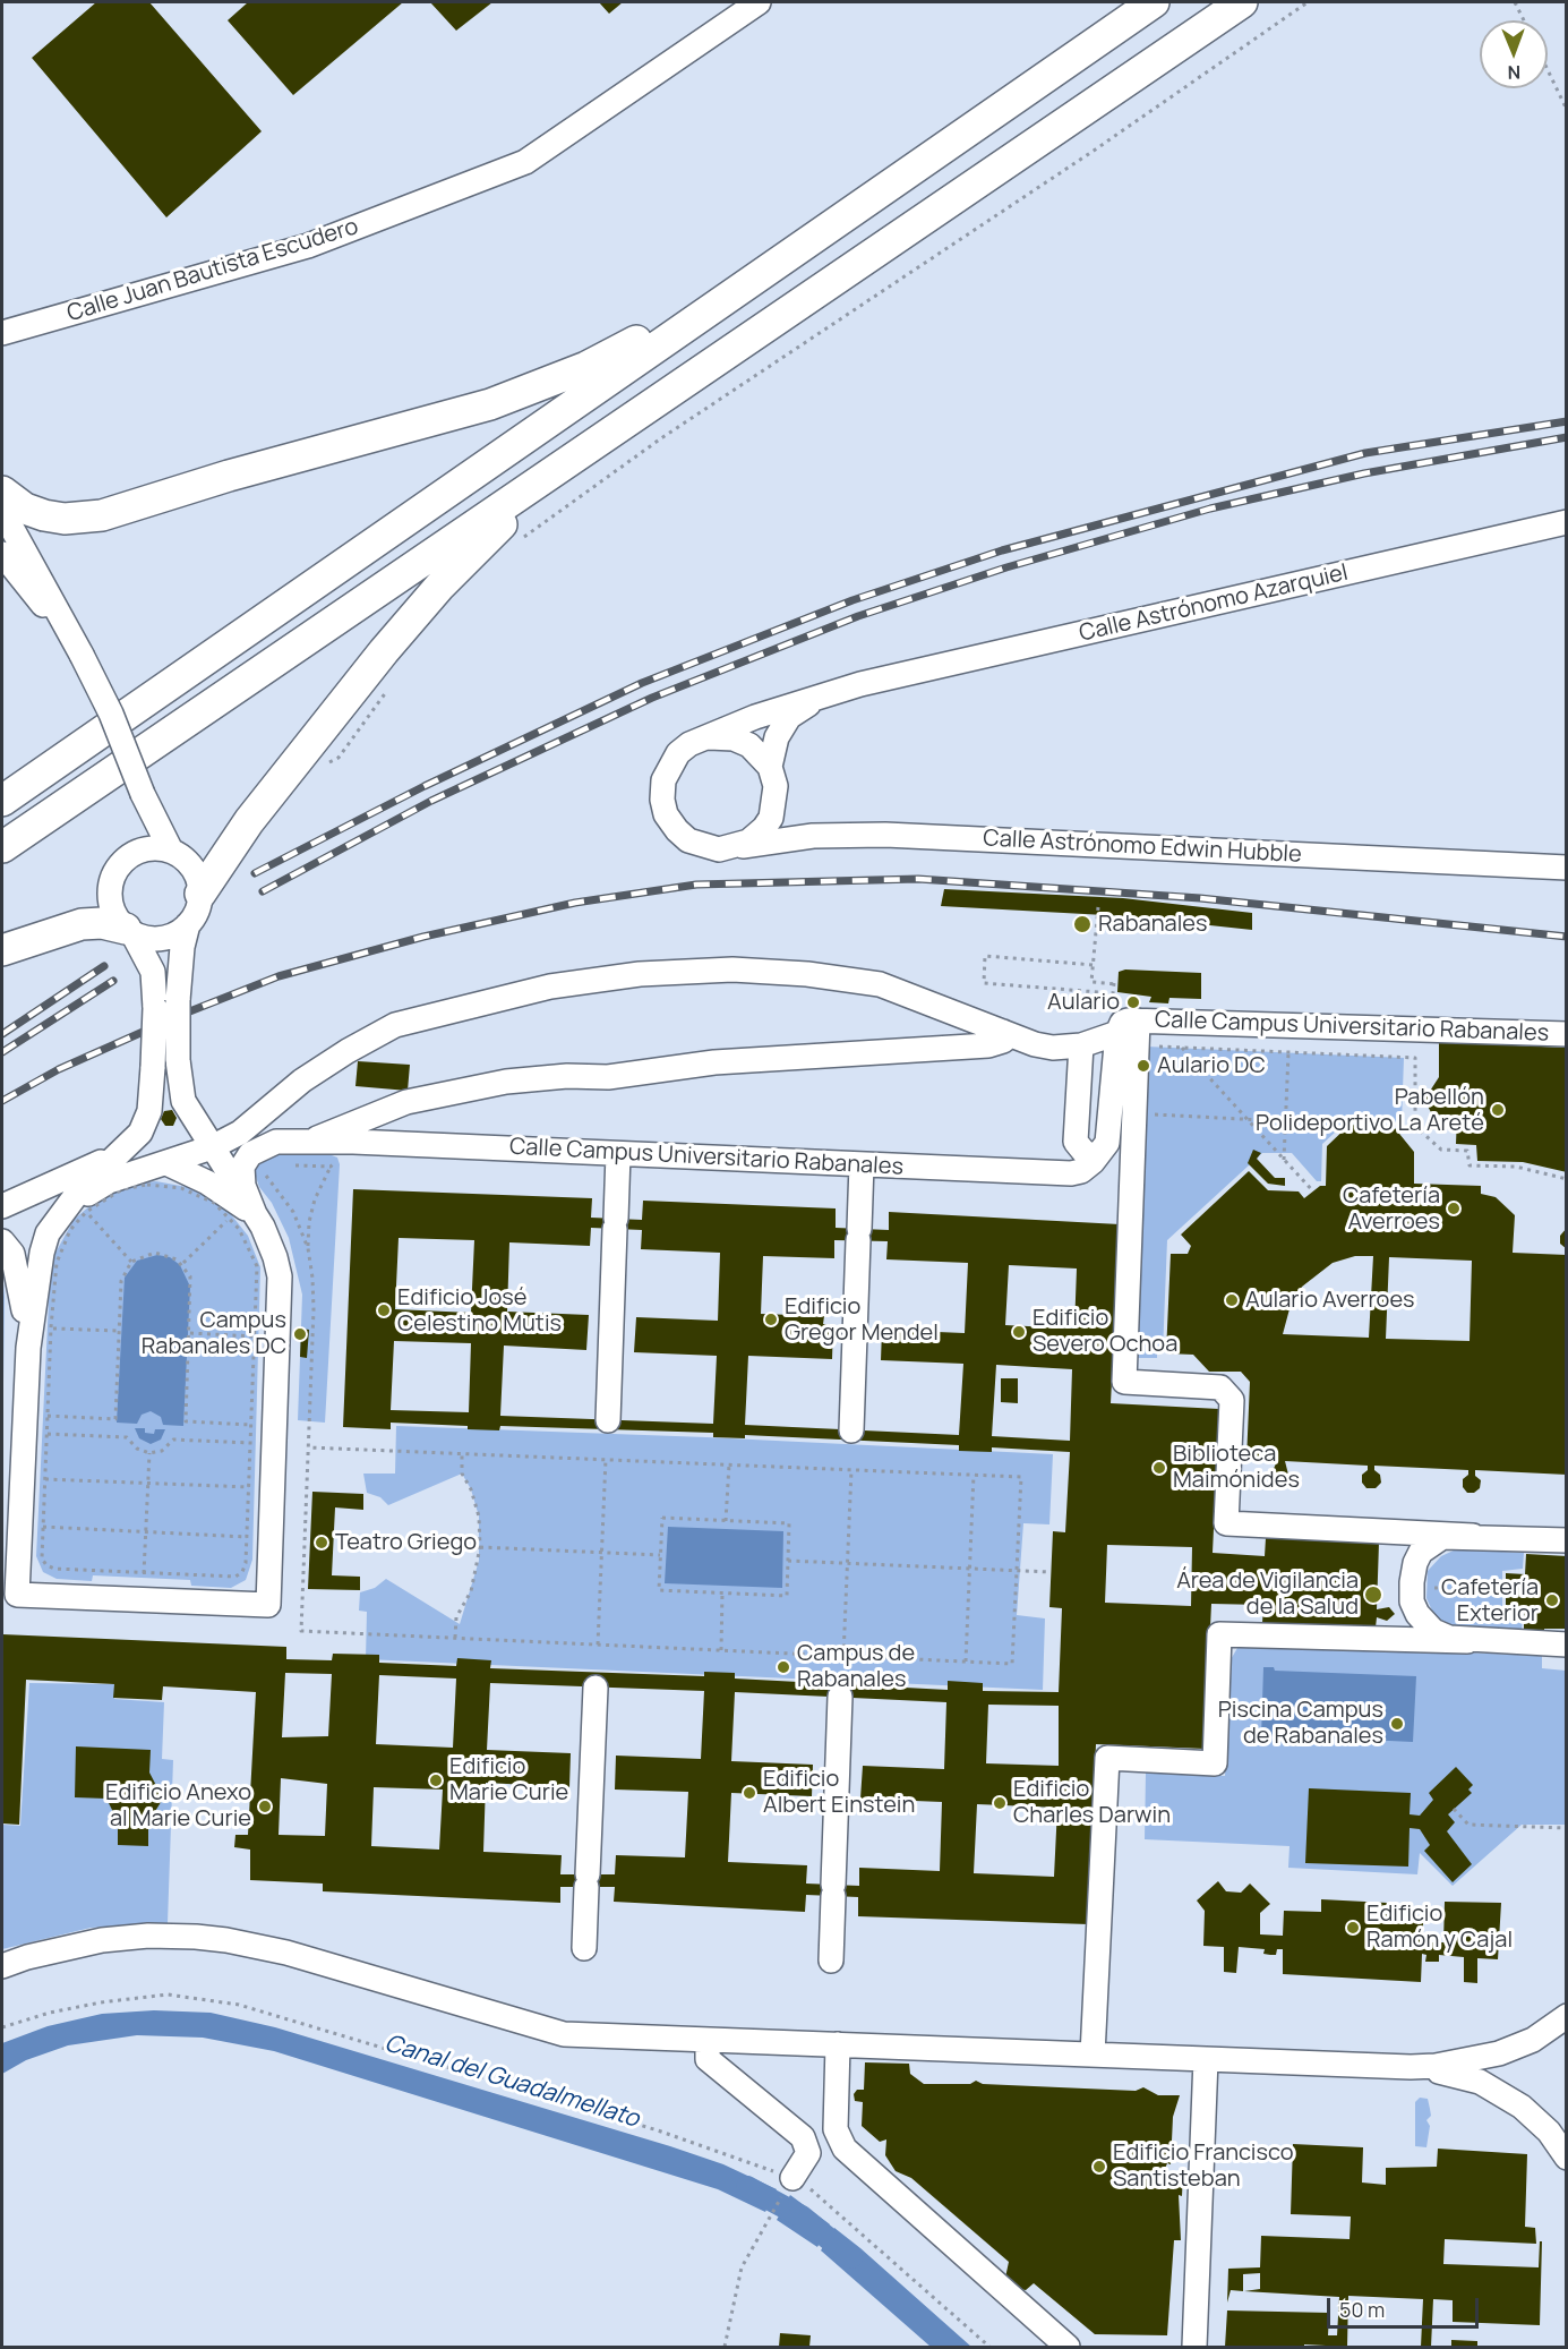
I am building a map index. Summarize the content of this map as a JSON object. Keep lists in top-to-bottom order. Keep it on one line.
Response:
{"streets":{"street":["Calle Juan Bautista Escudero","Calle Astrónomo Azarquiel","Calle Astrónomo Edwin Hubble","Calle Campus Universitario Rabanales"]},"water":["Canal del Guadalmellato"],"places":["Rabanales","Aulario","Aulario DC","Pabellón Polideportivo La Areté","Cafetería Averroes","Aulario Averroes","Edificio José Celestino Mutis","Edificio Gregor Mendel","Edificio Severo Ochoa","Campus Rabanales DC","Biblioteca Maimónides","Teatro Griego","Área de Vigilancia de la Salud","Cafetería Exterior","Campus de Rabanales","Piscina Campus de Rabanales","Edificio Marie Curie","Edificio Albert Einstein","Edificio Charles Darwin","Edificio Anexo al Marie Curie","Edificio Ramón y Cajal","Edificio Francisco Santisteban"],"scale_bar":"50 m","north":"bottom"}
